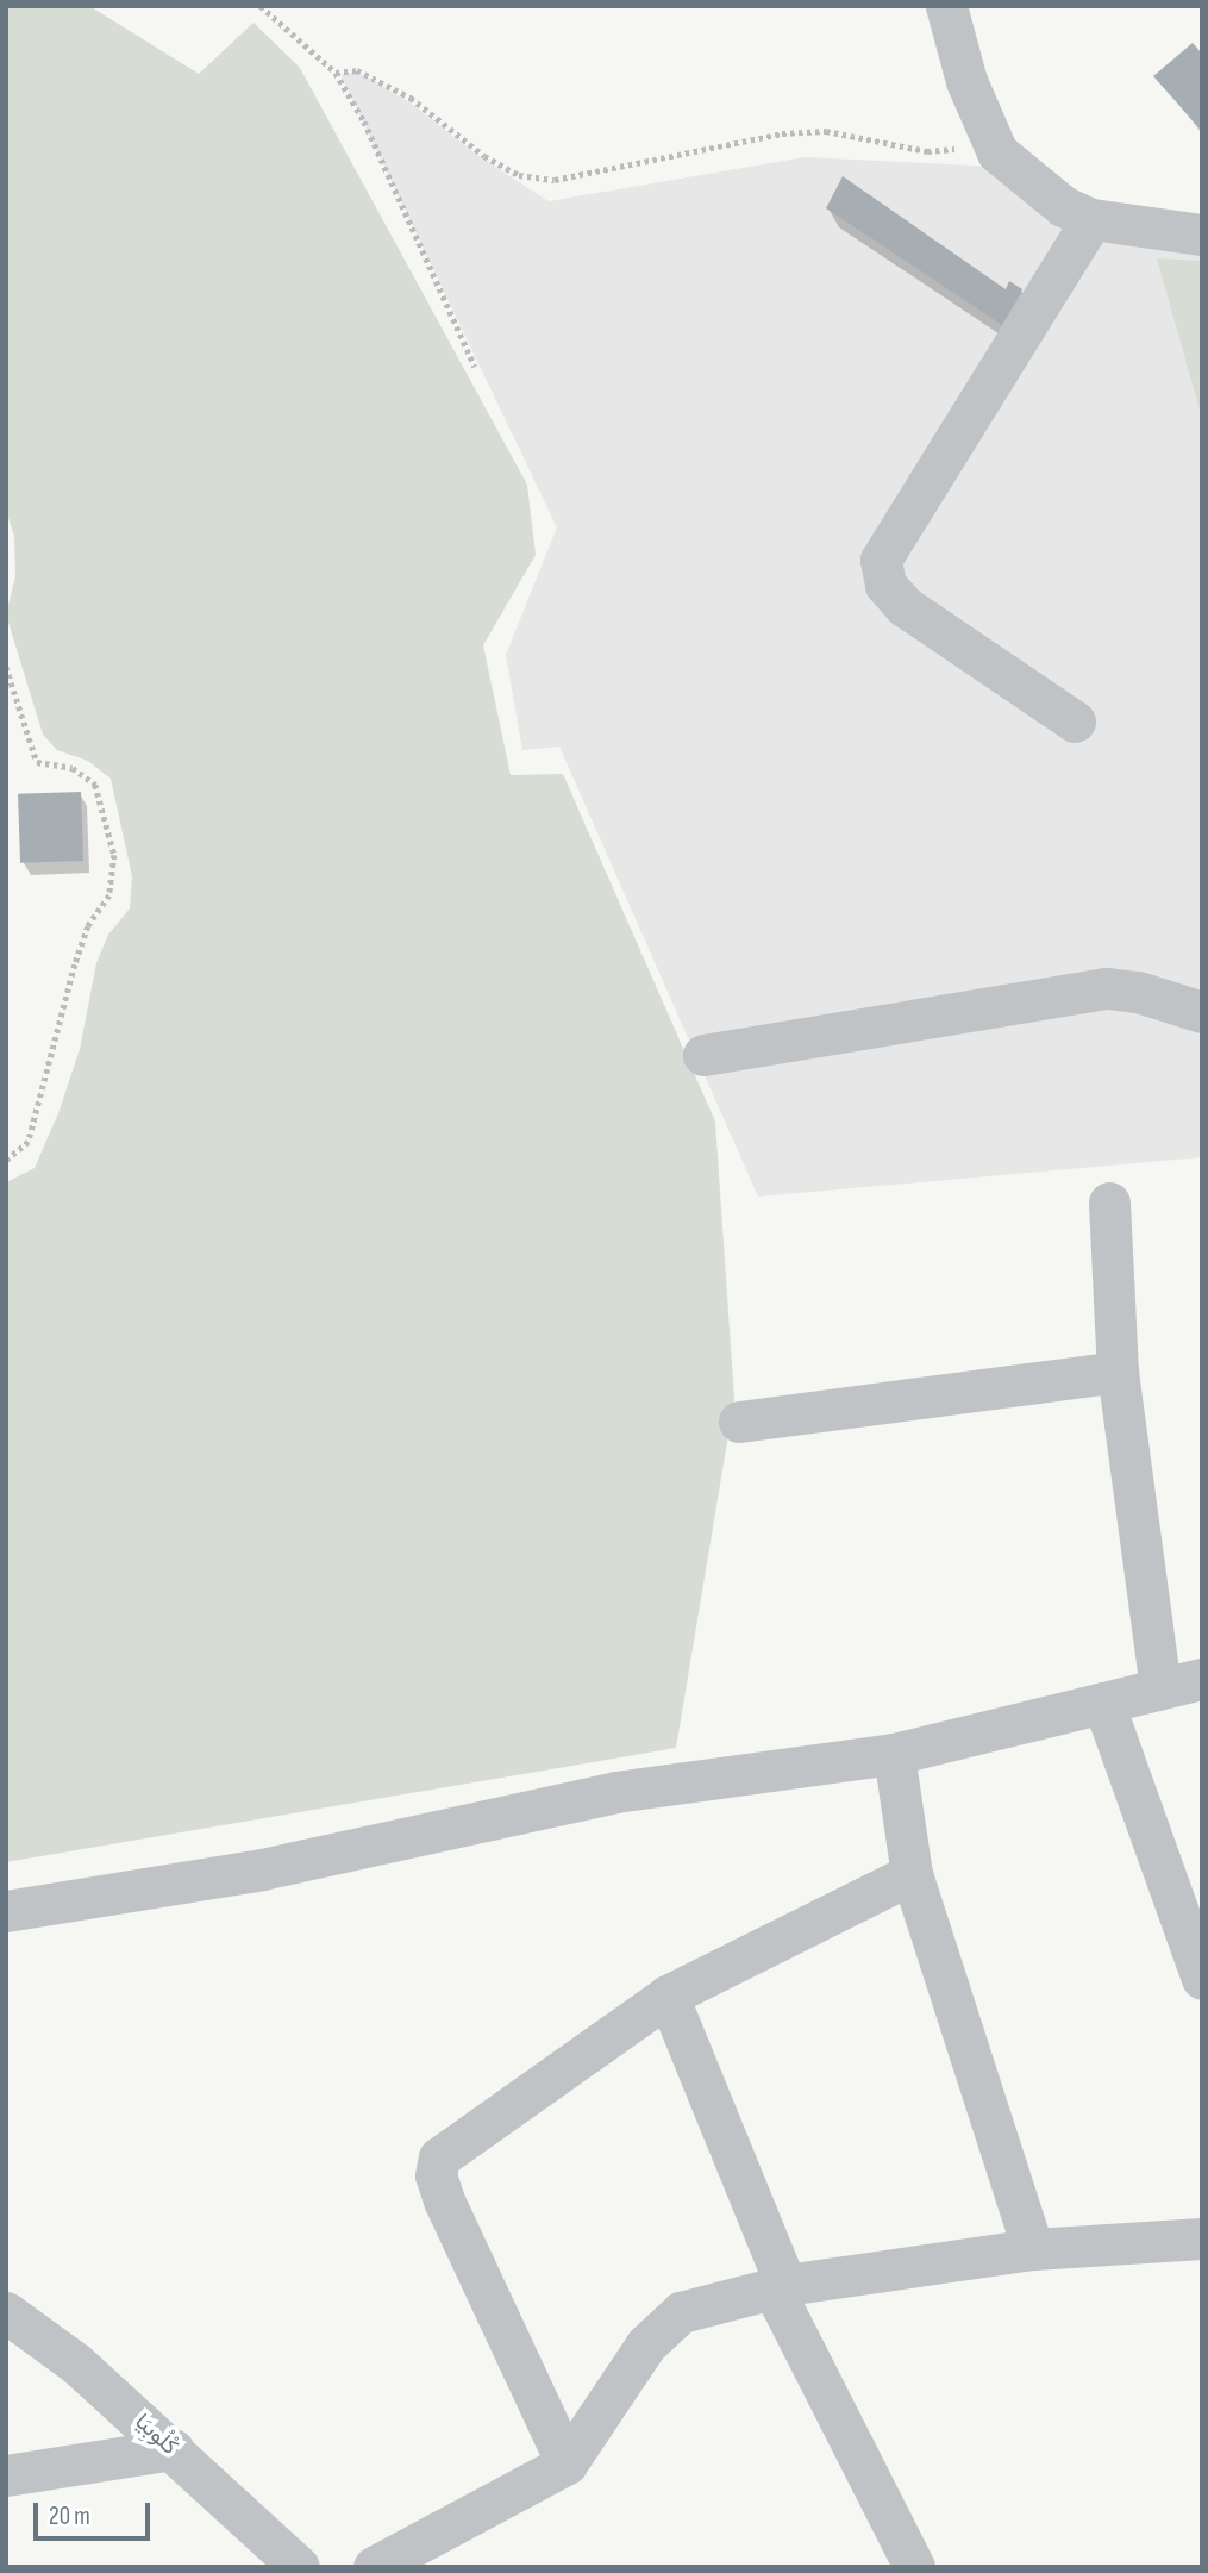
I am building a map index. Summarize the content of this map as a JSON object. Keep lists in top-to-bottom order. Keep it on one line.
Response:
{"streets":{"street":["كْلُوبِيَا"]},"scale_bar":"20 m"}
